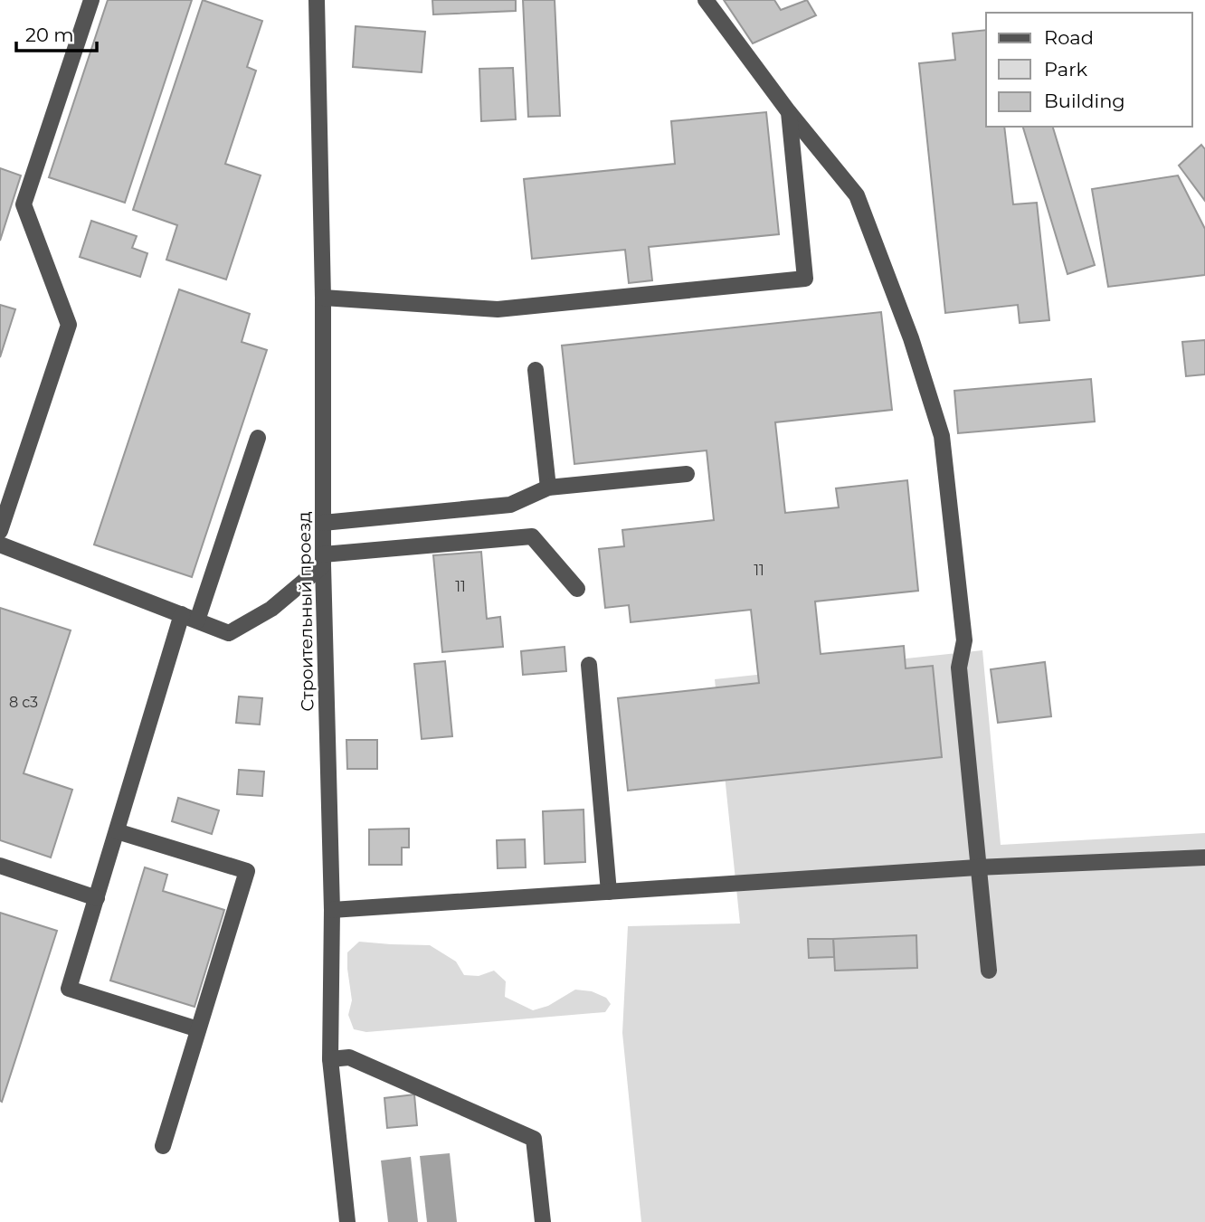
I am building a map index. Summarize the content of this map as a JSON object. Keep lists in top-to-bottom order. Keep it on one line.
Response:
{"streets":{"street":["Строительный проезд"]},"house_numbers":["11","11","8 с3"],"legend":["Road","Park","Building"],"scale_bar":"20 m"}
